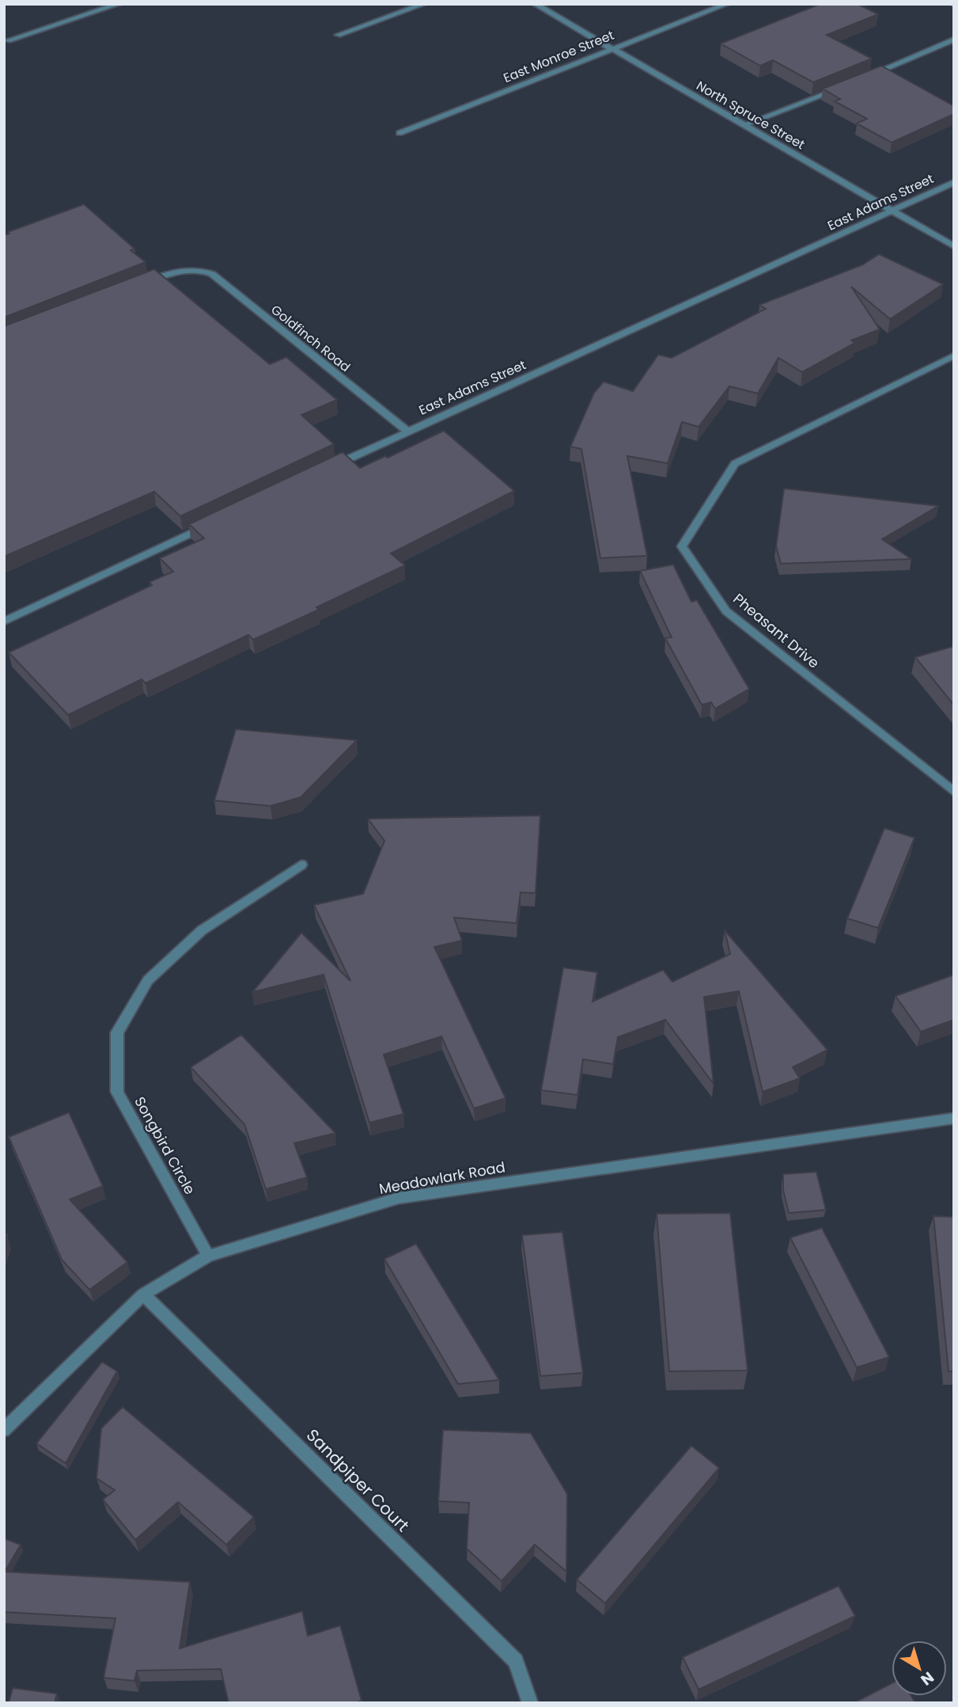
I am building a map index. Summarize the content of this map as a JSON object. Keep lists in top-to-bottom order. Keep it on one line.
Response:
{"streets":{"street":["East Monroe Street","North Spruce Street","East Adams Street","Goldfinch Road","Pheasant Drive","Songbird Circle","Meadowlark Road","Sandpiper Court"]},"crossings":[["East Monroe Street","North Spruce Street"],["North Spruce Street","East Adams Street"],["East Adams Street","Goldfinch Road"],["Songbird Circle","Meadowlark Road"],["Meadowlark Road","Sandpiper Court"]],"north":"bottom right"}
